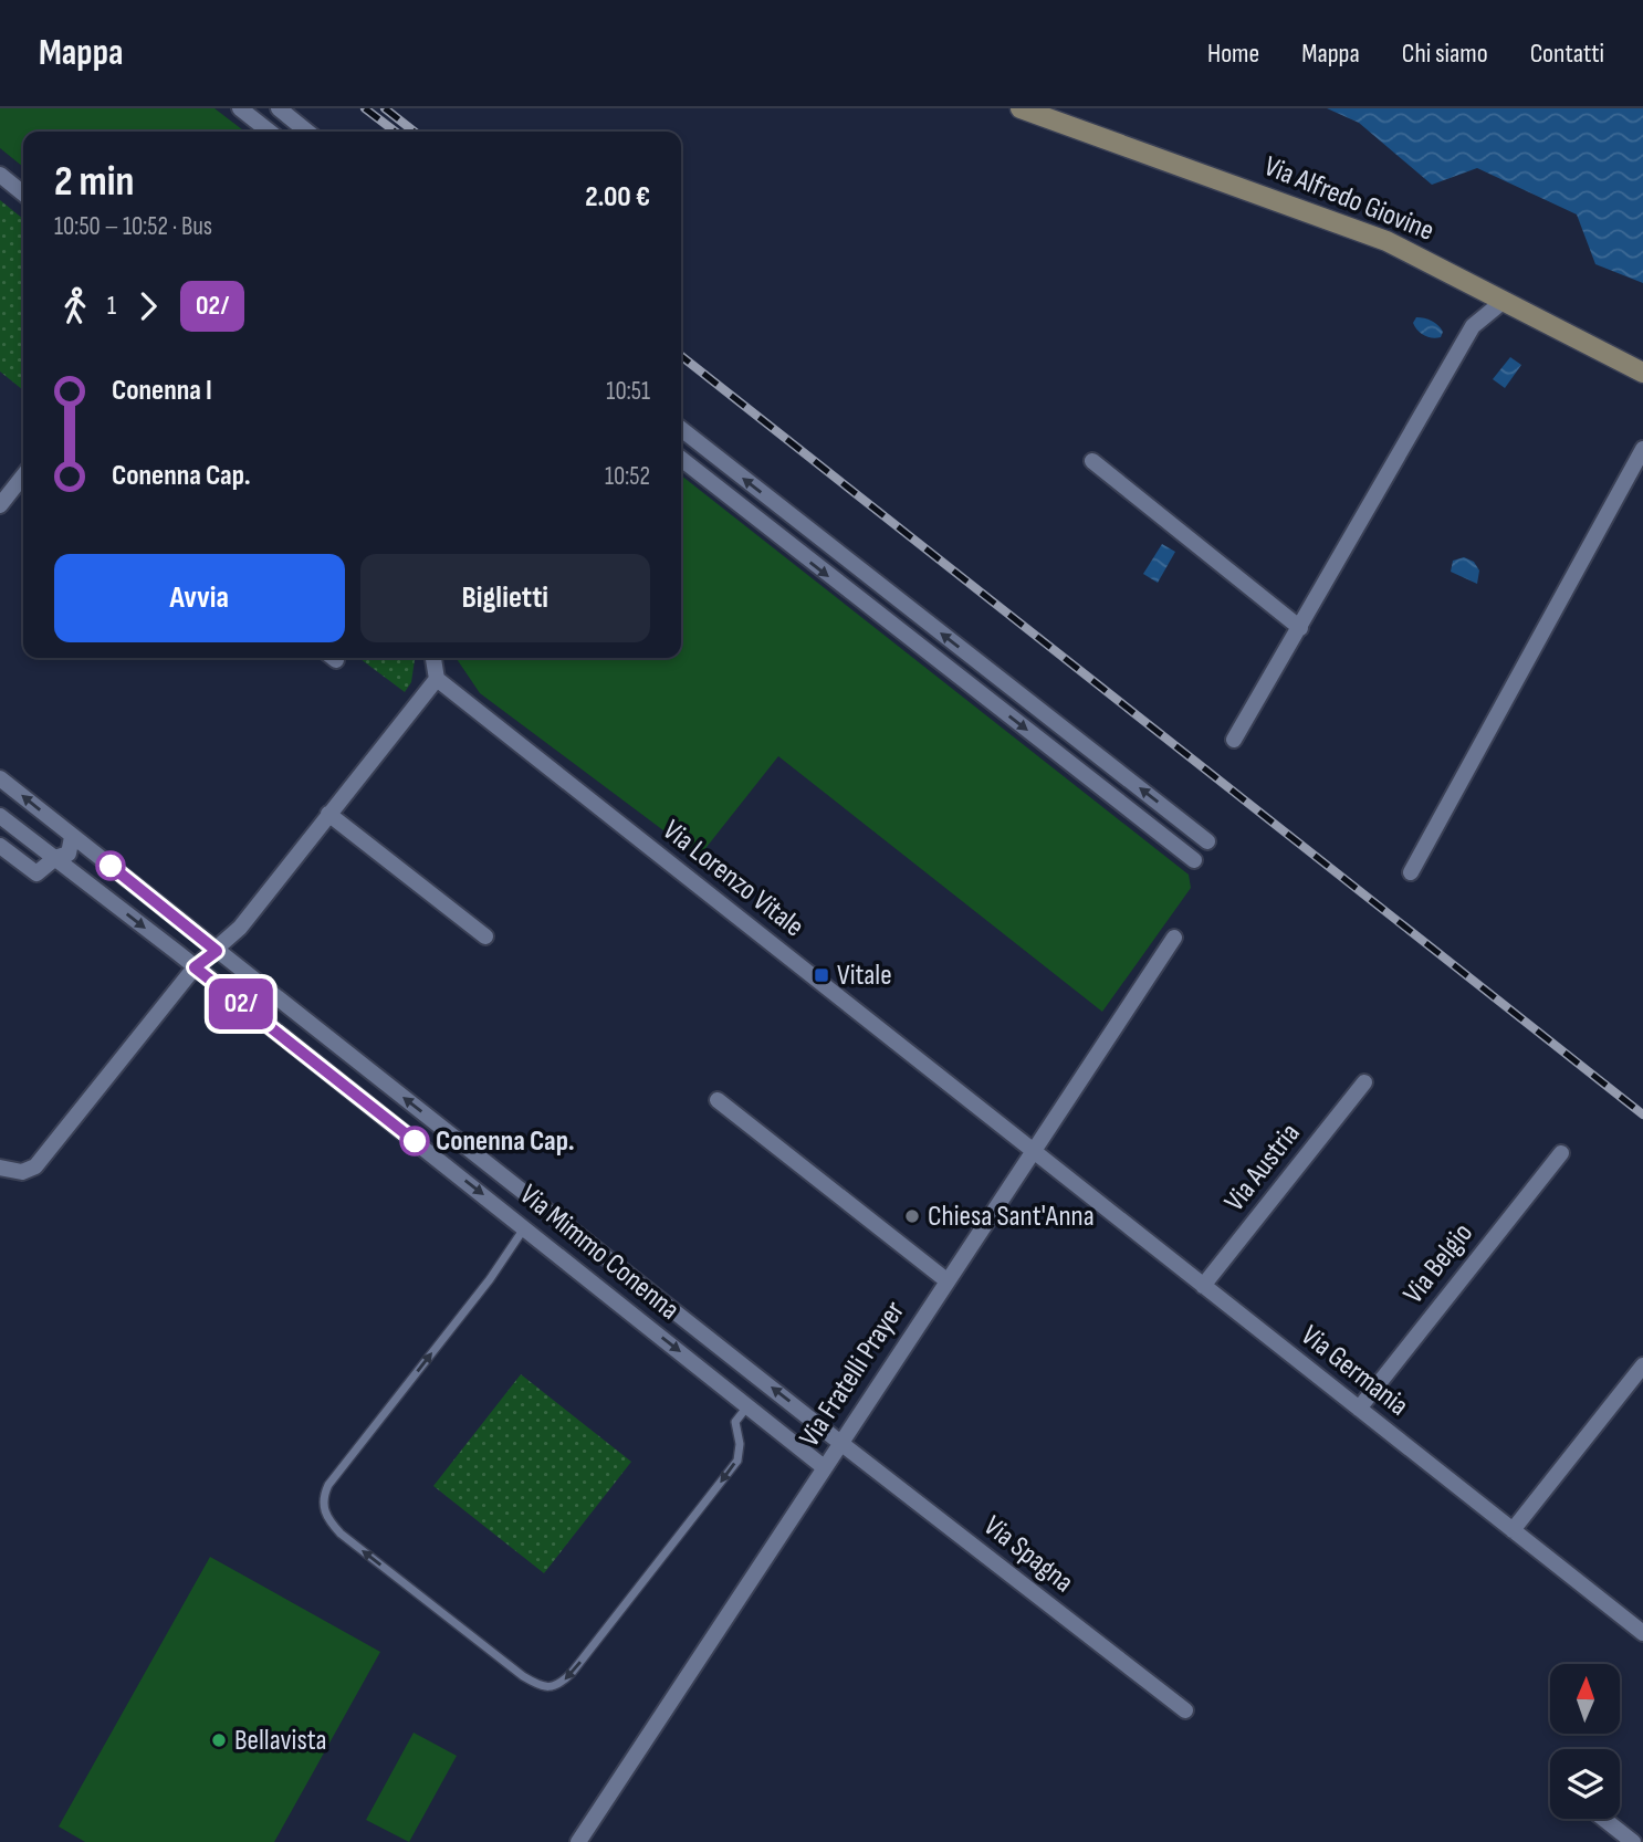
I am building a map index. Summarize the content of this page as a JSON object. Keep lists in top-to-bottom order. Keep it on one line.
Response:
{"streets":{"main road":["Via Alfredo Giovine"],"street":["Via Lorenzo Vitale","Via Austria","Via Mimmo Conenna","Via Belgio","Via Germania","Via Fratelli Prayer","Via Spagna"]},"crossings":[["Via Lorenzo Vitale","Via Germania"],["Via Lorenzo Vitale","Via Fratelli Prayer"],["Via Austria","Via Germania"],["Via Mimmo Conenna","Via Fratelli Prayer"],["Via Mimmo Conenna","Via Spagna"],["Via Belgio","Via Germania"],["Via Germania","Via Fratelli Prayer"],["Via Fratelli Prayer","Via Spagna"]],"places":{"transit":["Vitale"],"other":["Conenna Cap.","Chiesa Sant'Anna","Bellavista"]},"lines":["bus line 02/"],"north":"top","page":{"header":"Mappa","nav":["Home","Mappa","Chi siamo","Contatti"],"on_map":"02/","heading":["2 min","10:50 – 10:52 · Bus","2.00 €"],"legs":["1","02/"],"list":[{"name":"Conenna I","value":"10:51"},{"name":"Conenna Cap.","value":"10:52"}],"buttons":["Avvia","Biglietti"]}}
